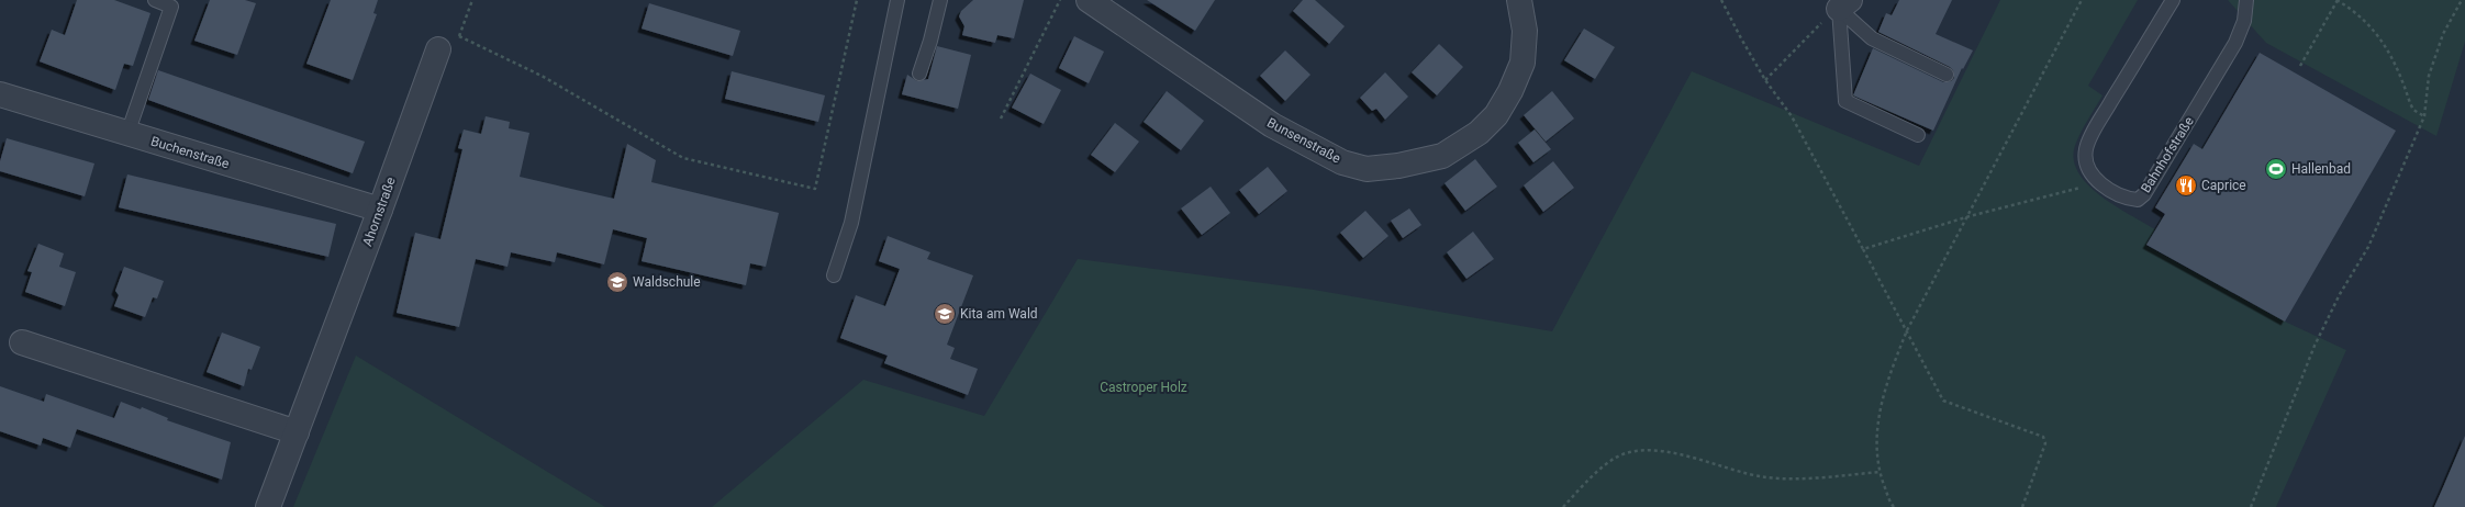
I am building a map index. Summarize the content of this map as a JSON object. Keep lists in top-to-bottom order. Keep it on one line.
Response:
{"streets":{"street":["Bunsenstraße","Buchenstraße","Ahornstraße"],"lane":["Bahnhofstraße"]},"crossings":[["Buchenstraße","Ahornstraße"]],"parks":["Castroper Holz"],"places":{"sports":["Hallenbad"],"restaurant":["Caprice"],"school or university":["Waldschule","Kita am Wald"]}}
